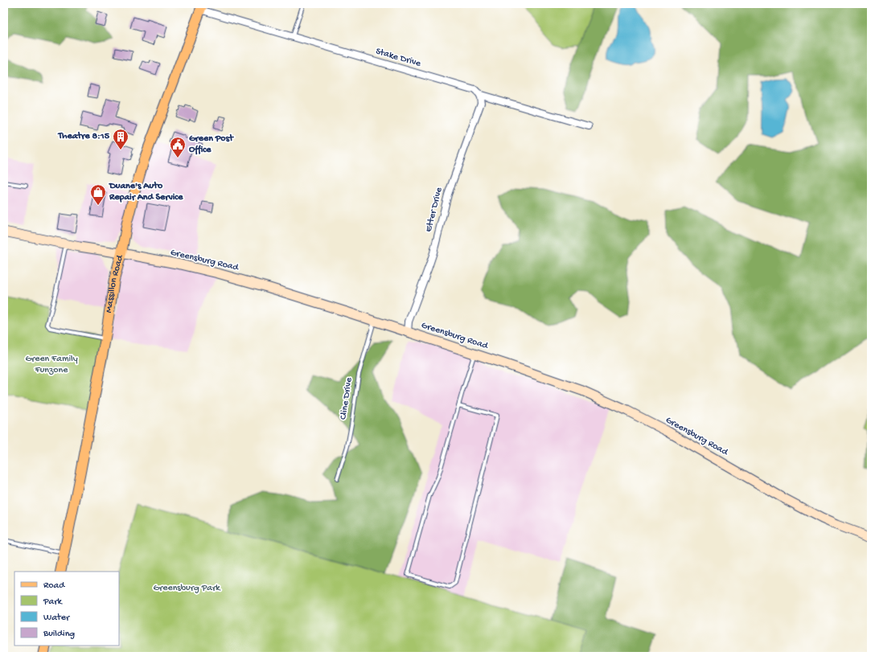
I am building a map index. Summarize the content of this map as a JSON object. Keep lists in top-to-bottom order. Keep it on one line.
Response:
{"streets":{"main road":["Greensburg Road","Massillon Road"],"street":["Stake Drive","Etter Drive"],"lane":["Cline Drive"]},"crossings":[["Stake Drive","Etter Drive"],["Stake Drive","Massillon Road"],["Etter Drive","Greensburg Road"],["Greensburg Road","Massillon Road"],["Greensburg Road","Cline Drive"]],"parks":["Green Family Funzone","Greensburg Park"],"places":{"building":["Theatre 8:15"],"public building":["Green Post Office"],"shop":["Duane's Auto Repair And Service"]},"legend":["Road","Park","Water","Building"]}
